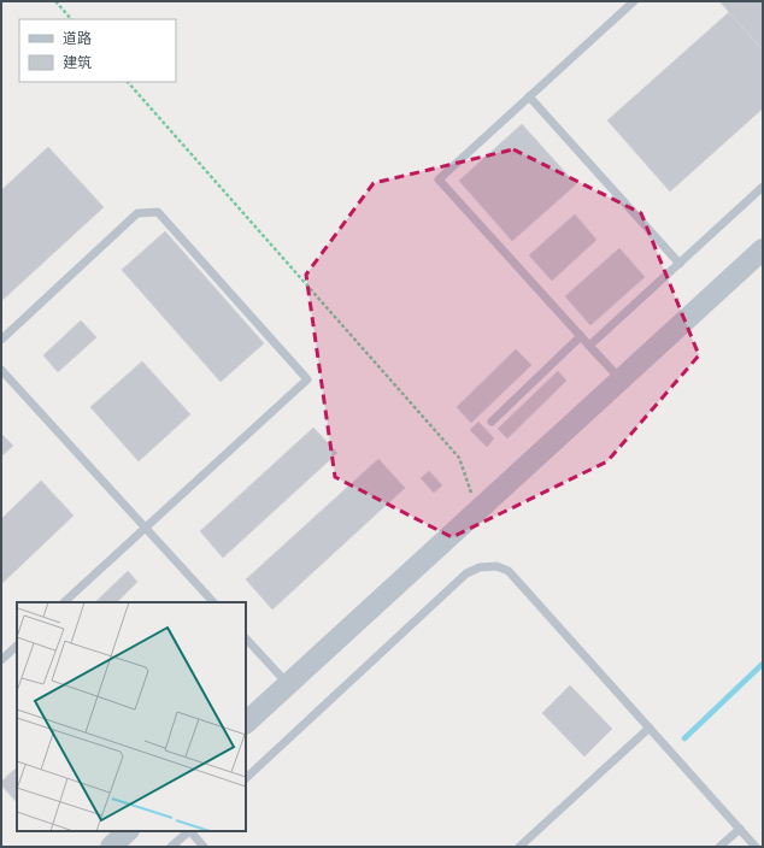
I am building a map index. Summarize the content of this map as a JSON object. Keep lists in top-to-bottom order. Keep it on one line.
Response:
{"legend":["道路","建筑"]}
